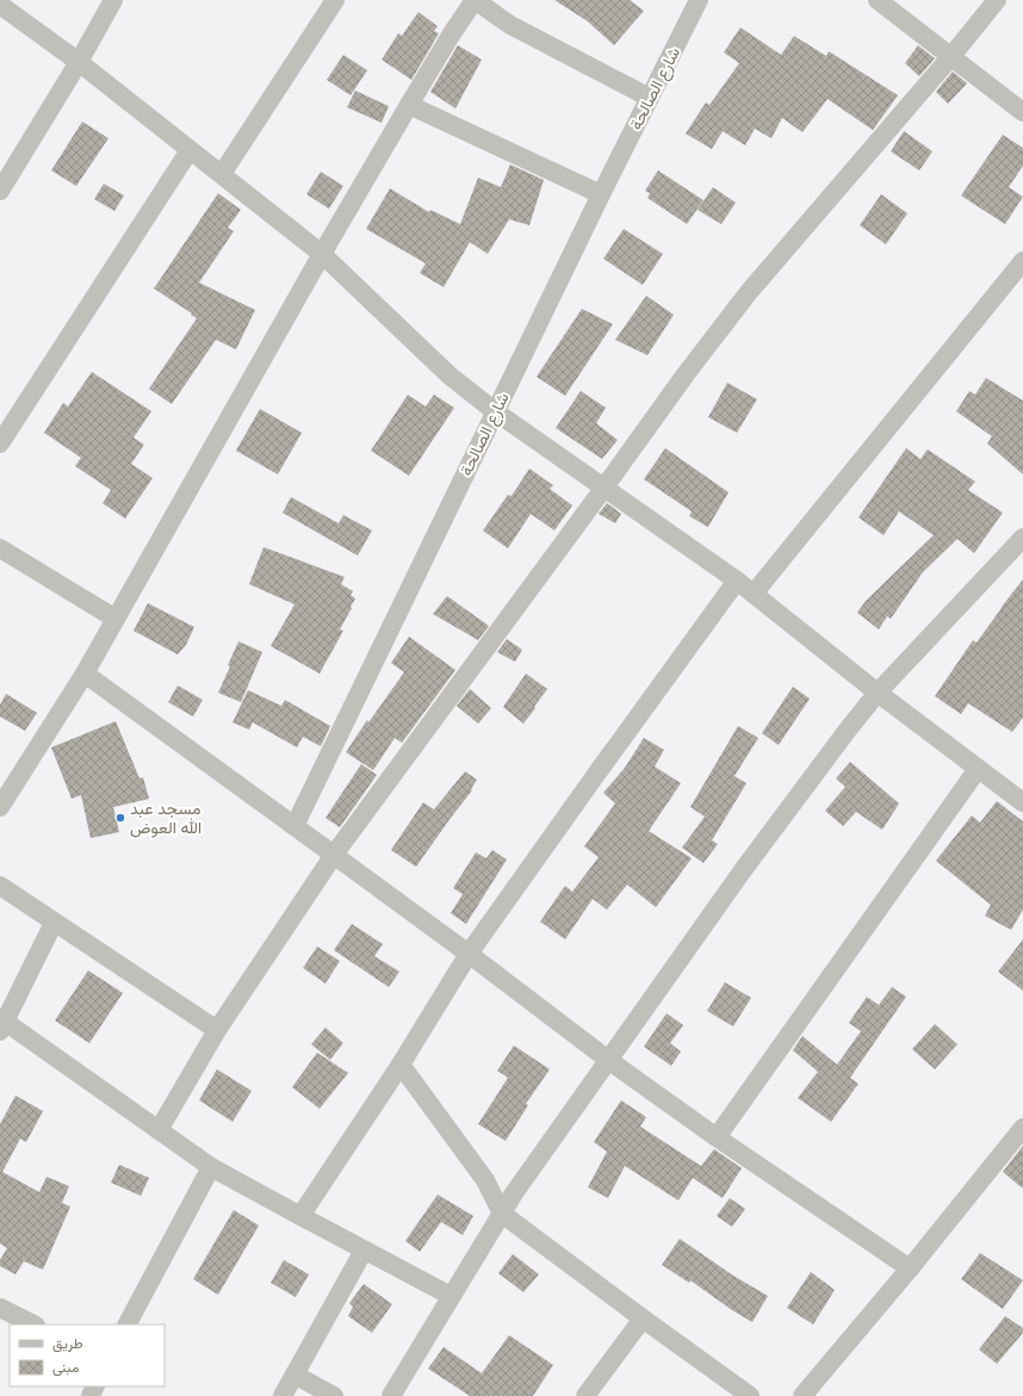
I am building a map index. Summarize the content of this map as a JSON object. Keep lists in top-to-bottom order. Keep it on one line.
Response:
{"streets":{"street":["شارع الصالحة"]},"places":["مسجد عبد الله العوض"],"legend":["طريق","مبنى"]}
